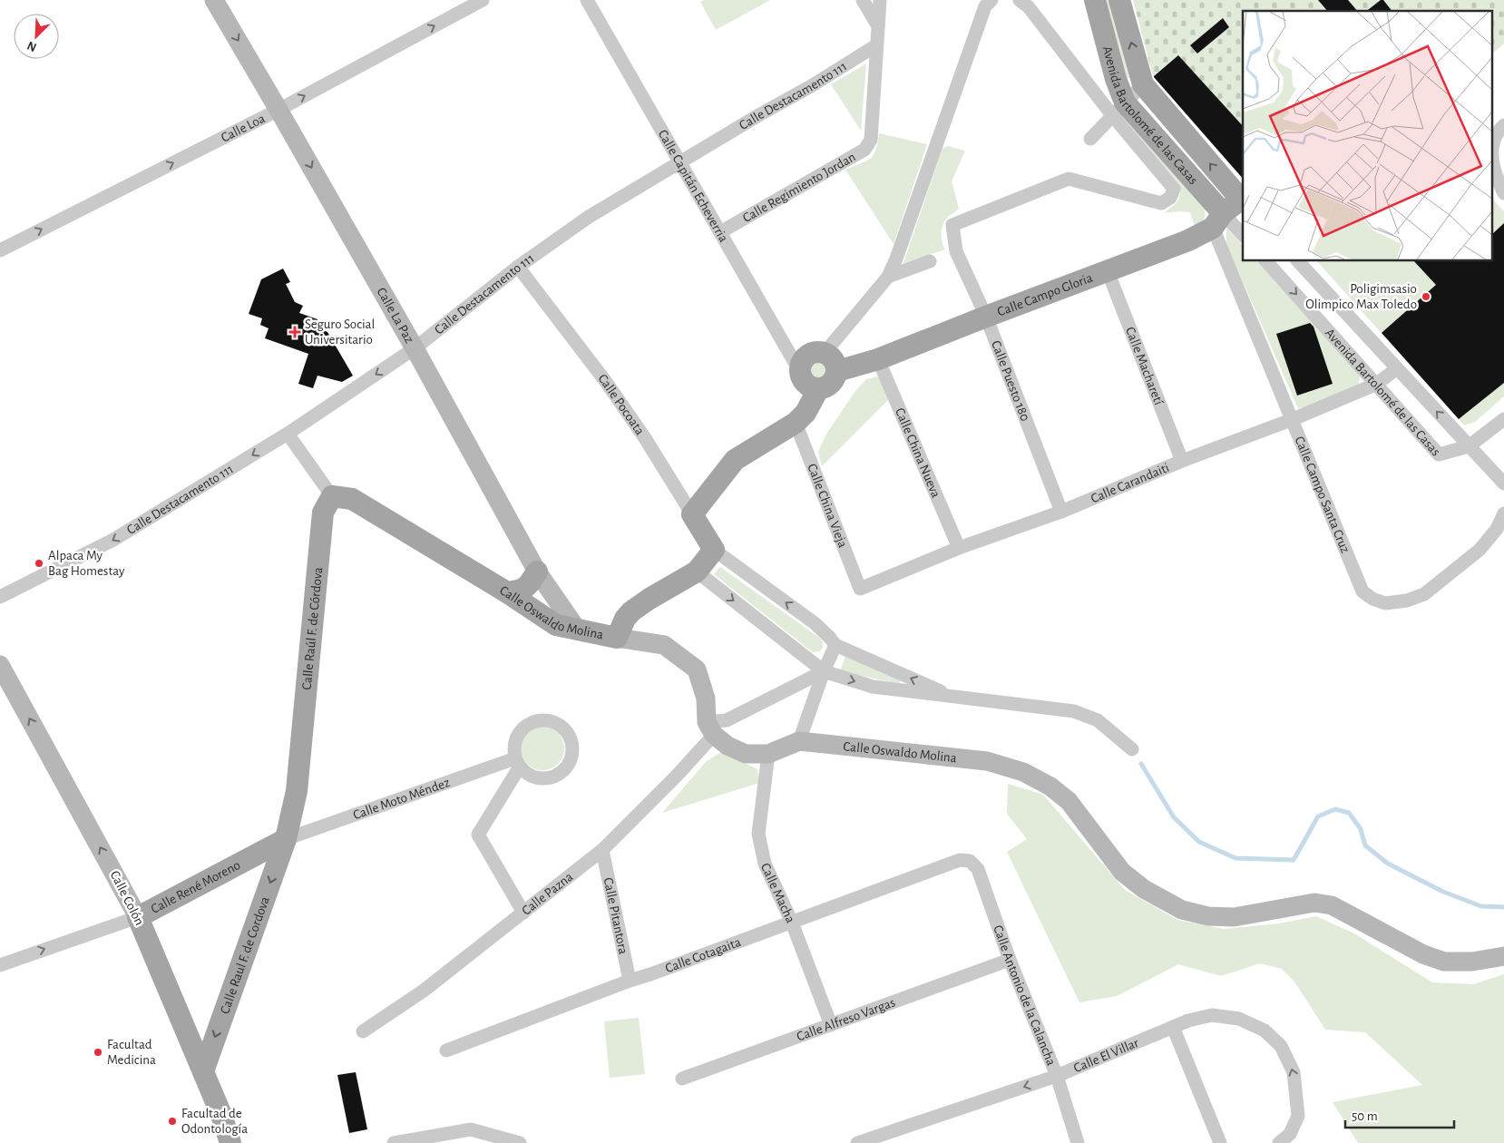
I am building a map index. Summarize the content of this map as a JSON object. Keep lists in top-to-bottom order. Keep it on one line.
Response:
{"streets":{"main road":["Avenida Bartolomé de las Casas","Calle Campo Gloria","Calle La Paz","Calle Pocoata","Calle Oswaldo Molina","Calle Raúl F. de Córdova","Calle René Moreno","Calle Colón","Calle Raul F. de Cordova"],"street":["Calle Destacamento 111","Calle Loa","Calle Capitán Echeverria","Calle Regimiento Jordan","Calle Macharetí","Calle Puesto 180","Calle China Nueva","Calle Carandaiti","Calle Campo Santa Cruz","Calle China Vieja","Calle Moto Méndez","Calle Macha","Calle Pazna","Calle Pitantora","Calle Cotagaita","Calle Antonio de la Calancha","Calle Alfreso Vargas","Calle El Villar"]},"crossings":[["Calle Destacamento 111","Calle Capitán Echeverria"],["Calle Destacamento 111","Calle Regimiento Jordan"],["Calle Destacamento 111","Calle La Paz"],["Calle Destacamento 111","Calle Pocoata"],["Avenida Bartolomé de las Casas","Calle Campo Gloria"],["Avenida Bartolomé de las Casas","Calle Puesto 180"],["Avenida Bartolomé de las Casas","Calle Carandaiti"],["Avenida Bartolomé de las Casas","Calle Campo Santa Cruz"],["Calle Loa","Calle La Paz"],["Calle Capitán Echeverria","Calle Regimiento Jordan"],["Calle Capitán Echeverria","Calle Campo Gloria"],["Calle Campo Gloria","Calle Macharetí"],["Calle Campo Gloria","Calle Puesto 180"],["Calle Campo Gloria","Calle China Nueva"],["Calle Campo Gloria","Calle Campo Santa Cruz"],["Calle La Paz","Calle Oswaldo Molina"],["Calle Macharetí","Calle Carandaiti"],["Calle Puesto 180","Calle Carandaiti"],["Calle China Nueva","Calle Carandaiti"],["Calle Carandaiti","Calle Campo Santa Cruz"],["Calle Carandaiti","Calle China Vieja"],["Calle Oswaldo Molina","Calle Raúl F. de Córdova"],["Calle Oswaldo Molina","Calle Macha"],["Calle Oswaldo Molina","Calle Pazna"],["Calle Raúl F. de Córdova","Calle Moto Méndez"],["Calle Raúl F. de Córdova","Calle René Moreno"],["Calle Raúl F. de Córdova","Calle Raul F. de Cordova"],["Calle Moto Méndez","Calle René Moreno"],["Calle Moto Méndez","Calle Raul F. de Cordova"],["Calle René Moreno","Calle Colón"],["Calle René Moreno","Calle Raul F. de Cordova"],["Calle Macha","Calle Cotagaita"],["Calle Macha","Calle Alfreso Vargas"],["Calle Pazna","Calle Pitantora"],["Calle Colón","Calle Raul F. de Cordova"],["Calle Pitantora","Calle Cotagaita"],["Calle Cotagaita","Calle Antonio de la Calancha"],["Calle Antonio de la Calancha","Calle Alfreso Vargas"],["Calle Antonio de la Calancha","Calle El Villar"]],"one_way":["Calle Destacamento 111","Calle Loa","Calle La Paz","Calle René Moreno","Calle Colón","Calle Raul F. de Cordova"],"places":{"other":["Poligimsasio Olimpico Max Toledo","Alpaca My Bag Homestay","Facultad Medicina","Facultad de Odontología"],"health":["Seguro Social Universitario"]},"scale_bar":"50 m","north":"bottom left"}
